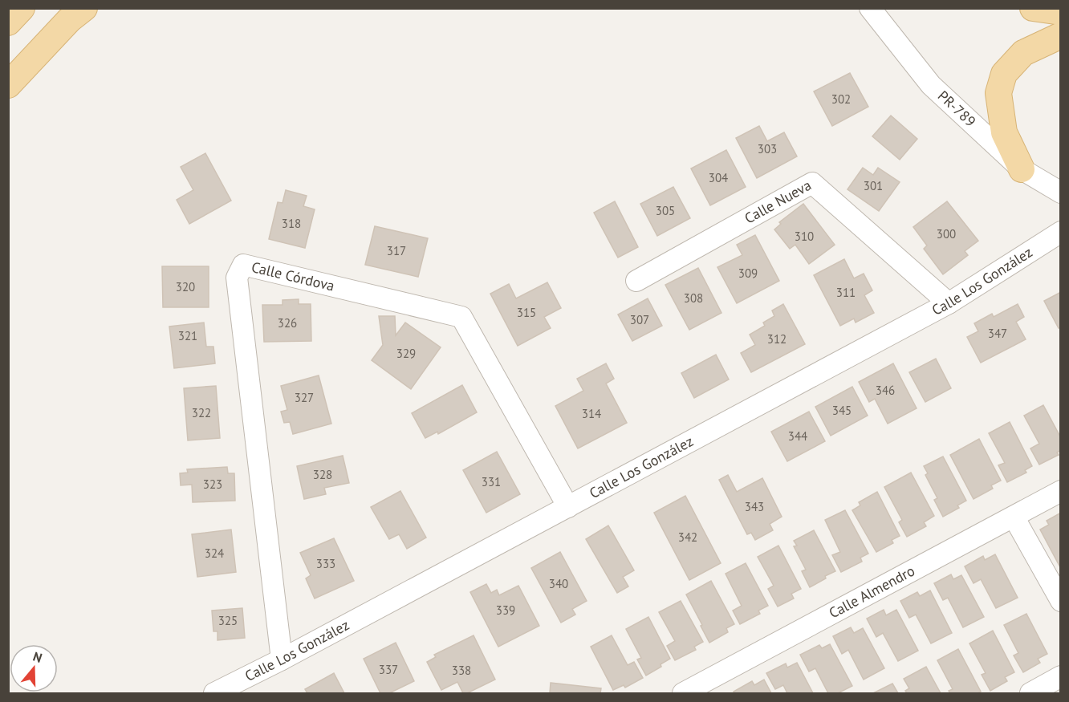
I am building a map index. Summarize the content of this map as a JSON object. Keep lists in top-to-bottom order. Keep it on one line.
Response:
{"streets":{"street":["PR-789","Calle Nueva","Calle Córdova","Calle Los González","Calle Almendro"]},"crossings":[["Calle Nueva","Calle Los González"],["Calle Córdova","Calle Los González"]],"house_numbers":["302","303","304","301","305","318","300","310","317","309","320","311","308","315","307","326","347","321","312","329","346","327","345","322","314","344","328","331","323","343","342","324","333","340","339","325","337","338"],"north":"top"}
